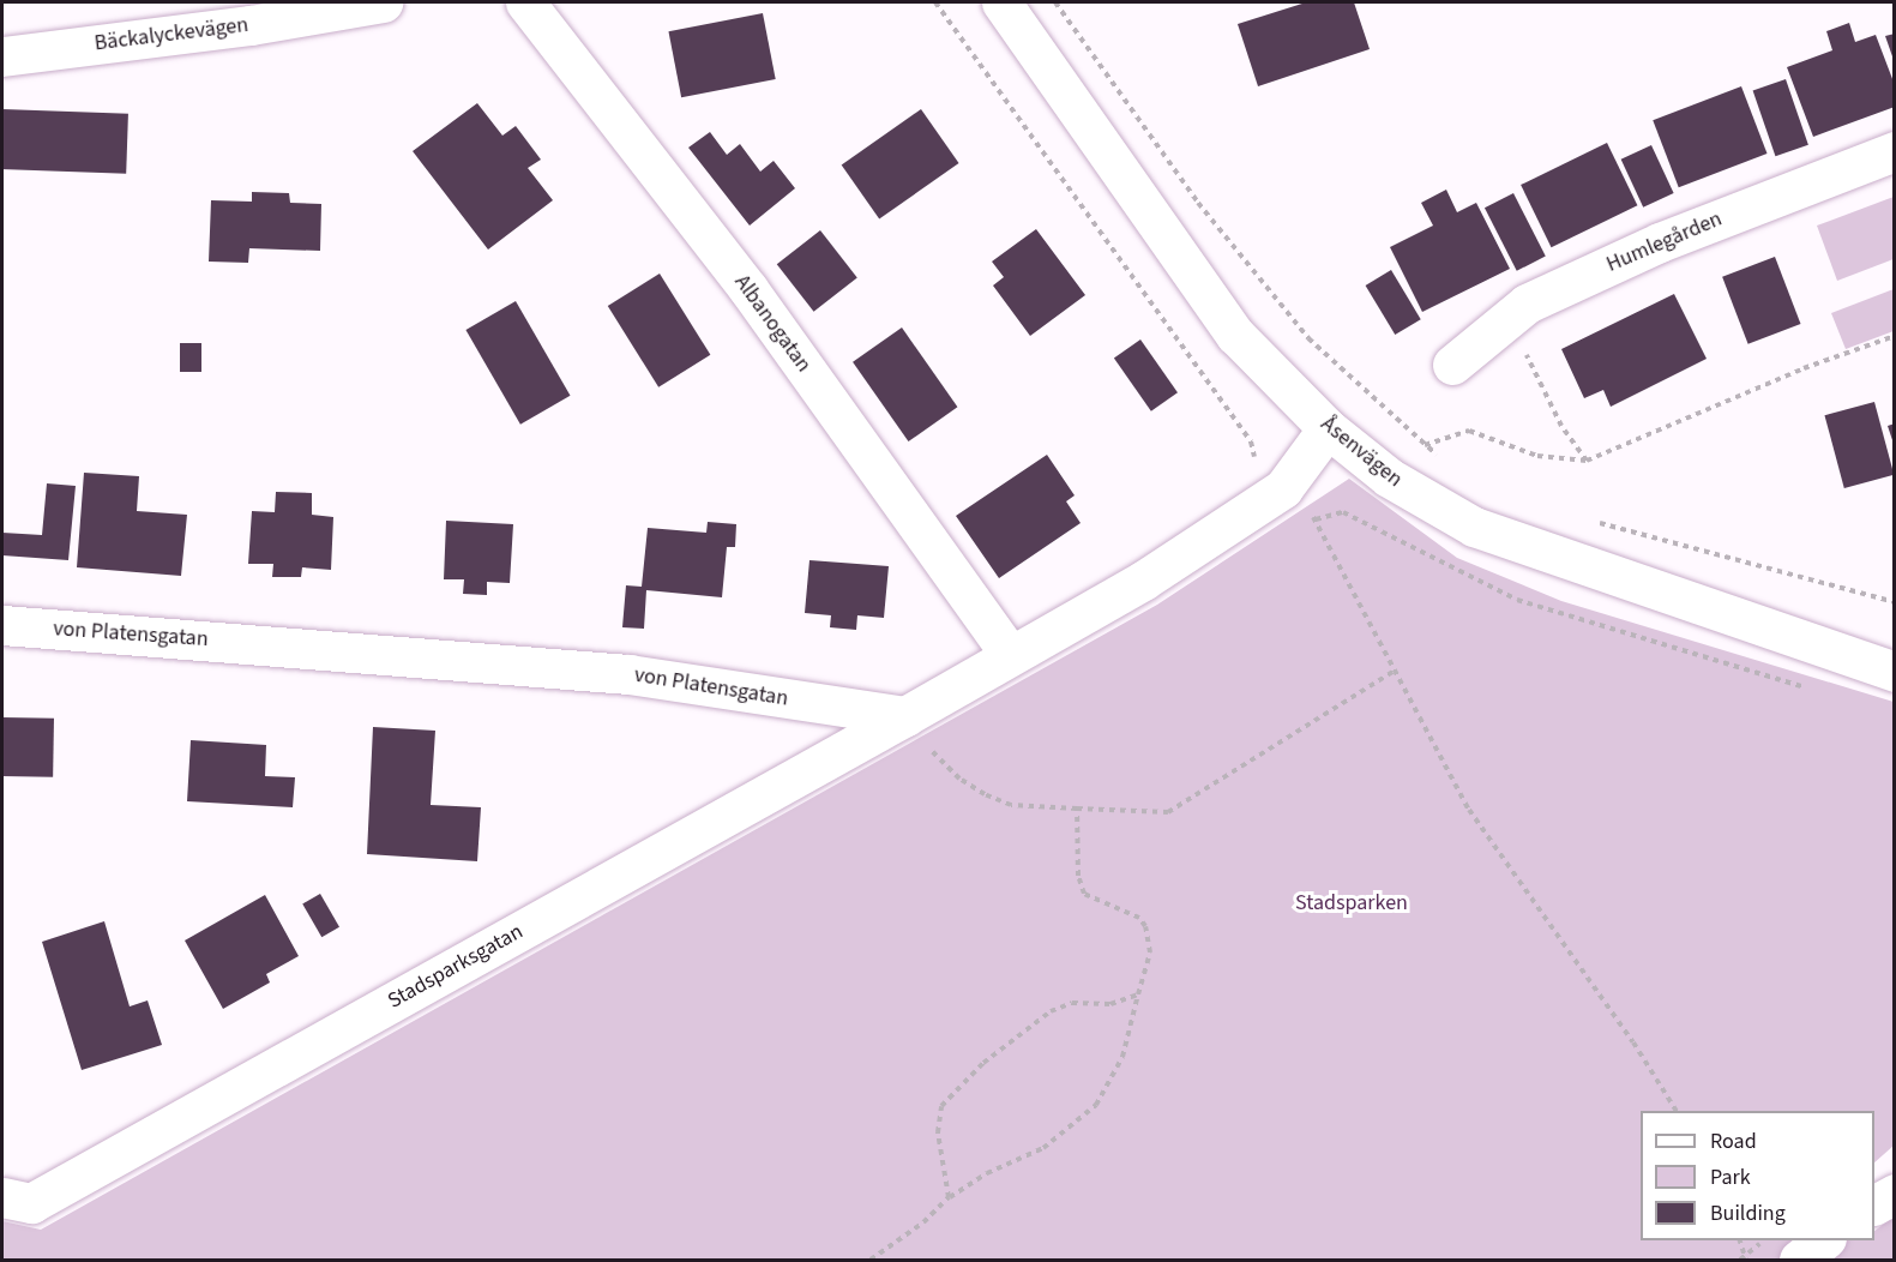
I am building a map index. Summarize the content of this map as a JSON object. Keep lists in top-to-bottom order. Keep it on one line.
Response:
{"streets":{"street":["Bäckalyckevägen","Humlegården","Albanogatan","Åsenvägen","von Platensgatan","Stadsparksgatan"]},"crossings":[["von Platensgatan","Stadsparksgatan"]],"parks":["Stadsparken"],"legend":["Road","Park","Building"]}
